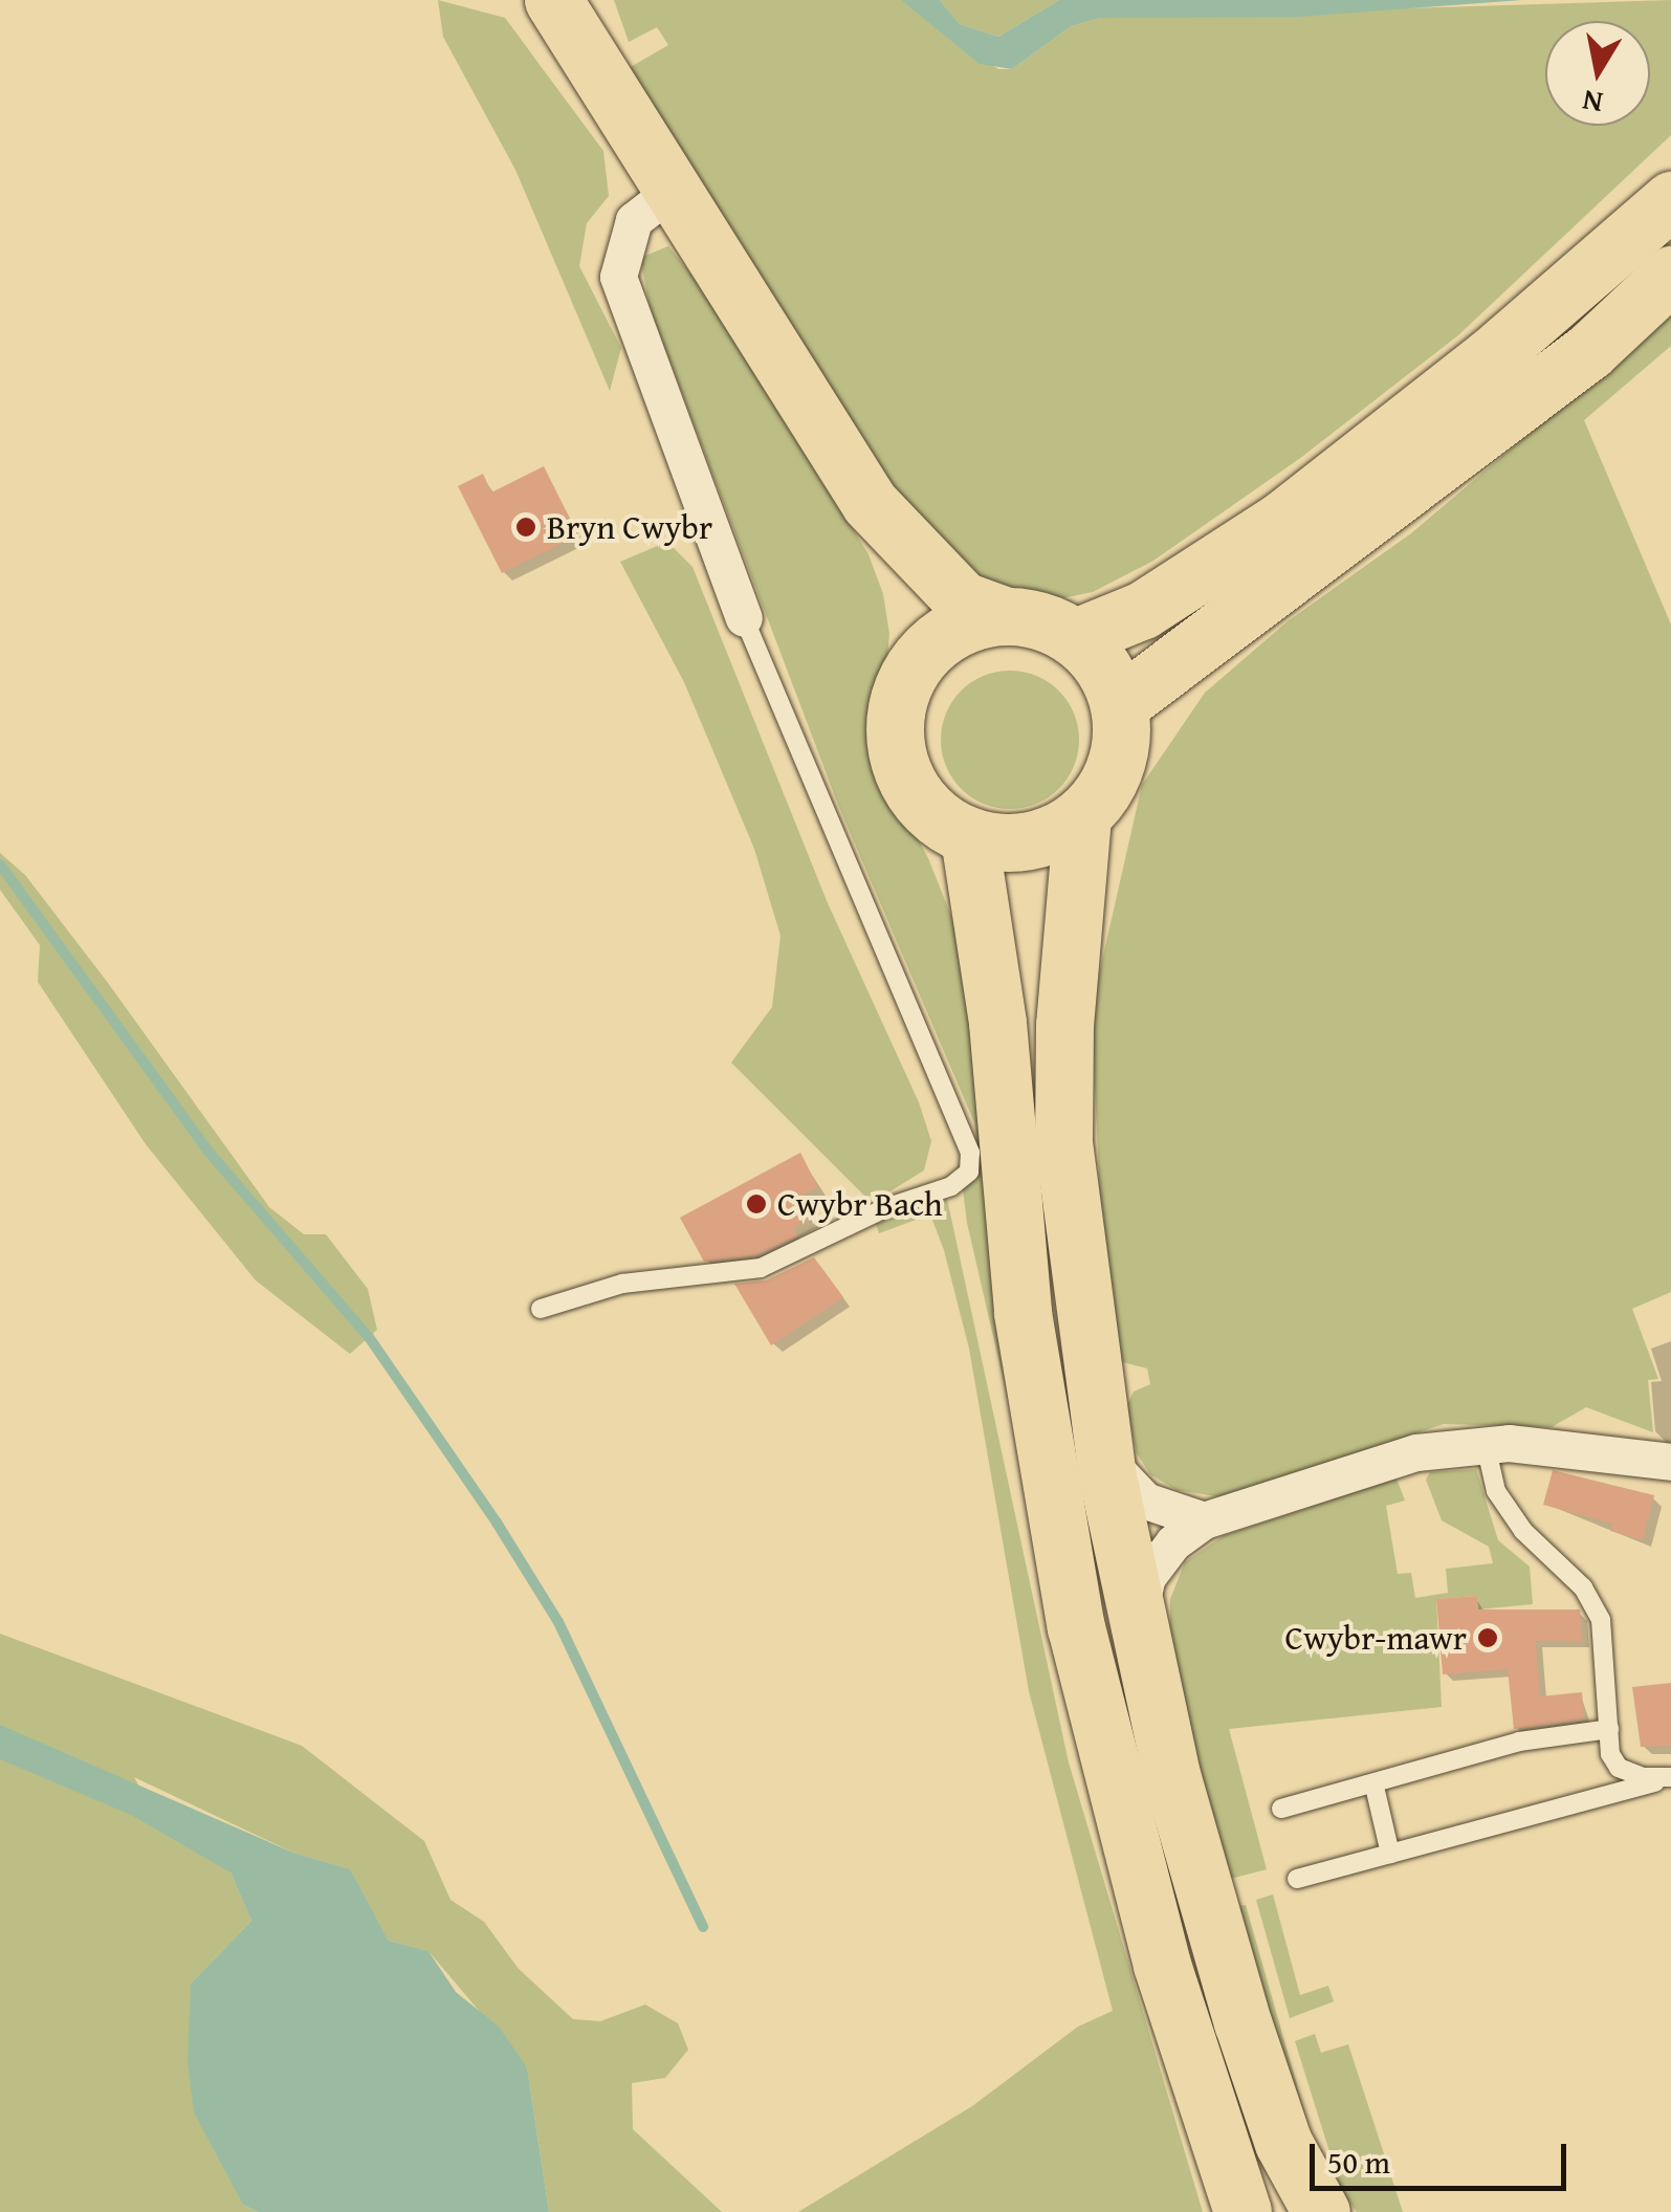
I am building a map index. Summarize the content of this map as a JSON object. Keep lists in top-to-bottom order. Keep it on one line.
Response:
{"places":["Bryn Cwybr","Cwybr Bach","Cwybr-mawr"],"scale_bar":"50 m","north":"bottom"}
